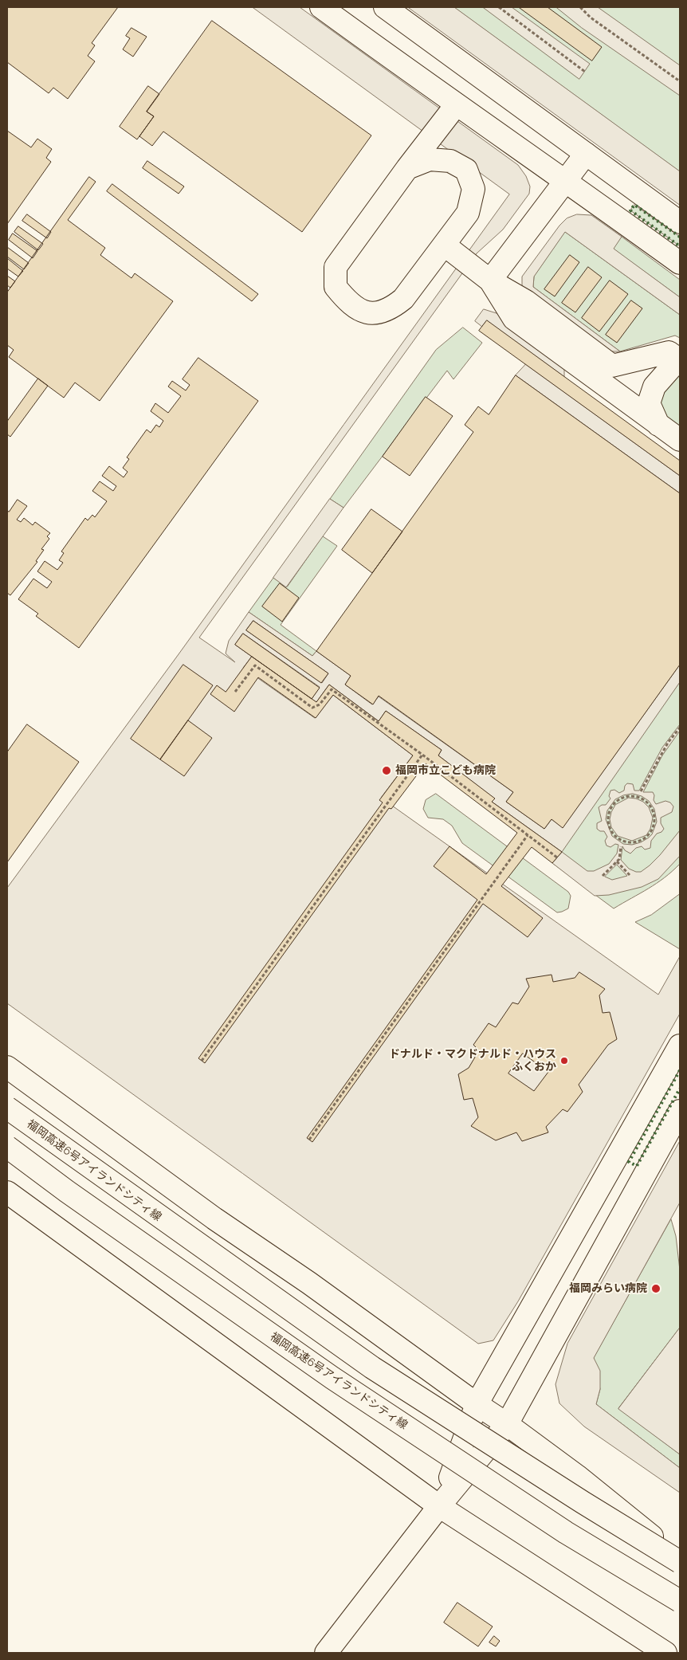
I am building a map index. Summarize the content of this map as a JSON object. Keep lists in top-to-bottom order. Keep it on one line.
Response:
{"streets":{"main road":["福岡高速6号アイランドシティ線"]},"places":["福岡市立こども病院","ドナルド・マクドナルド・ハウス ふくおか","福岡みらい病院"]}
